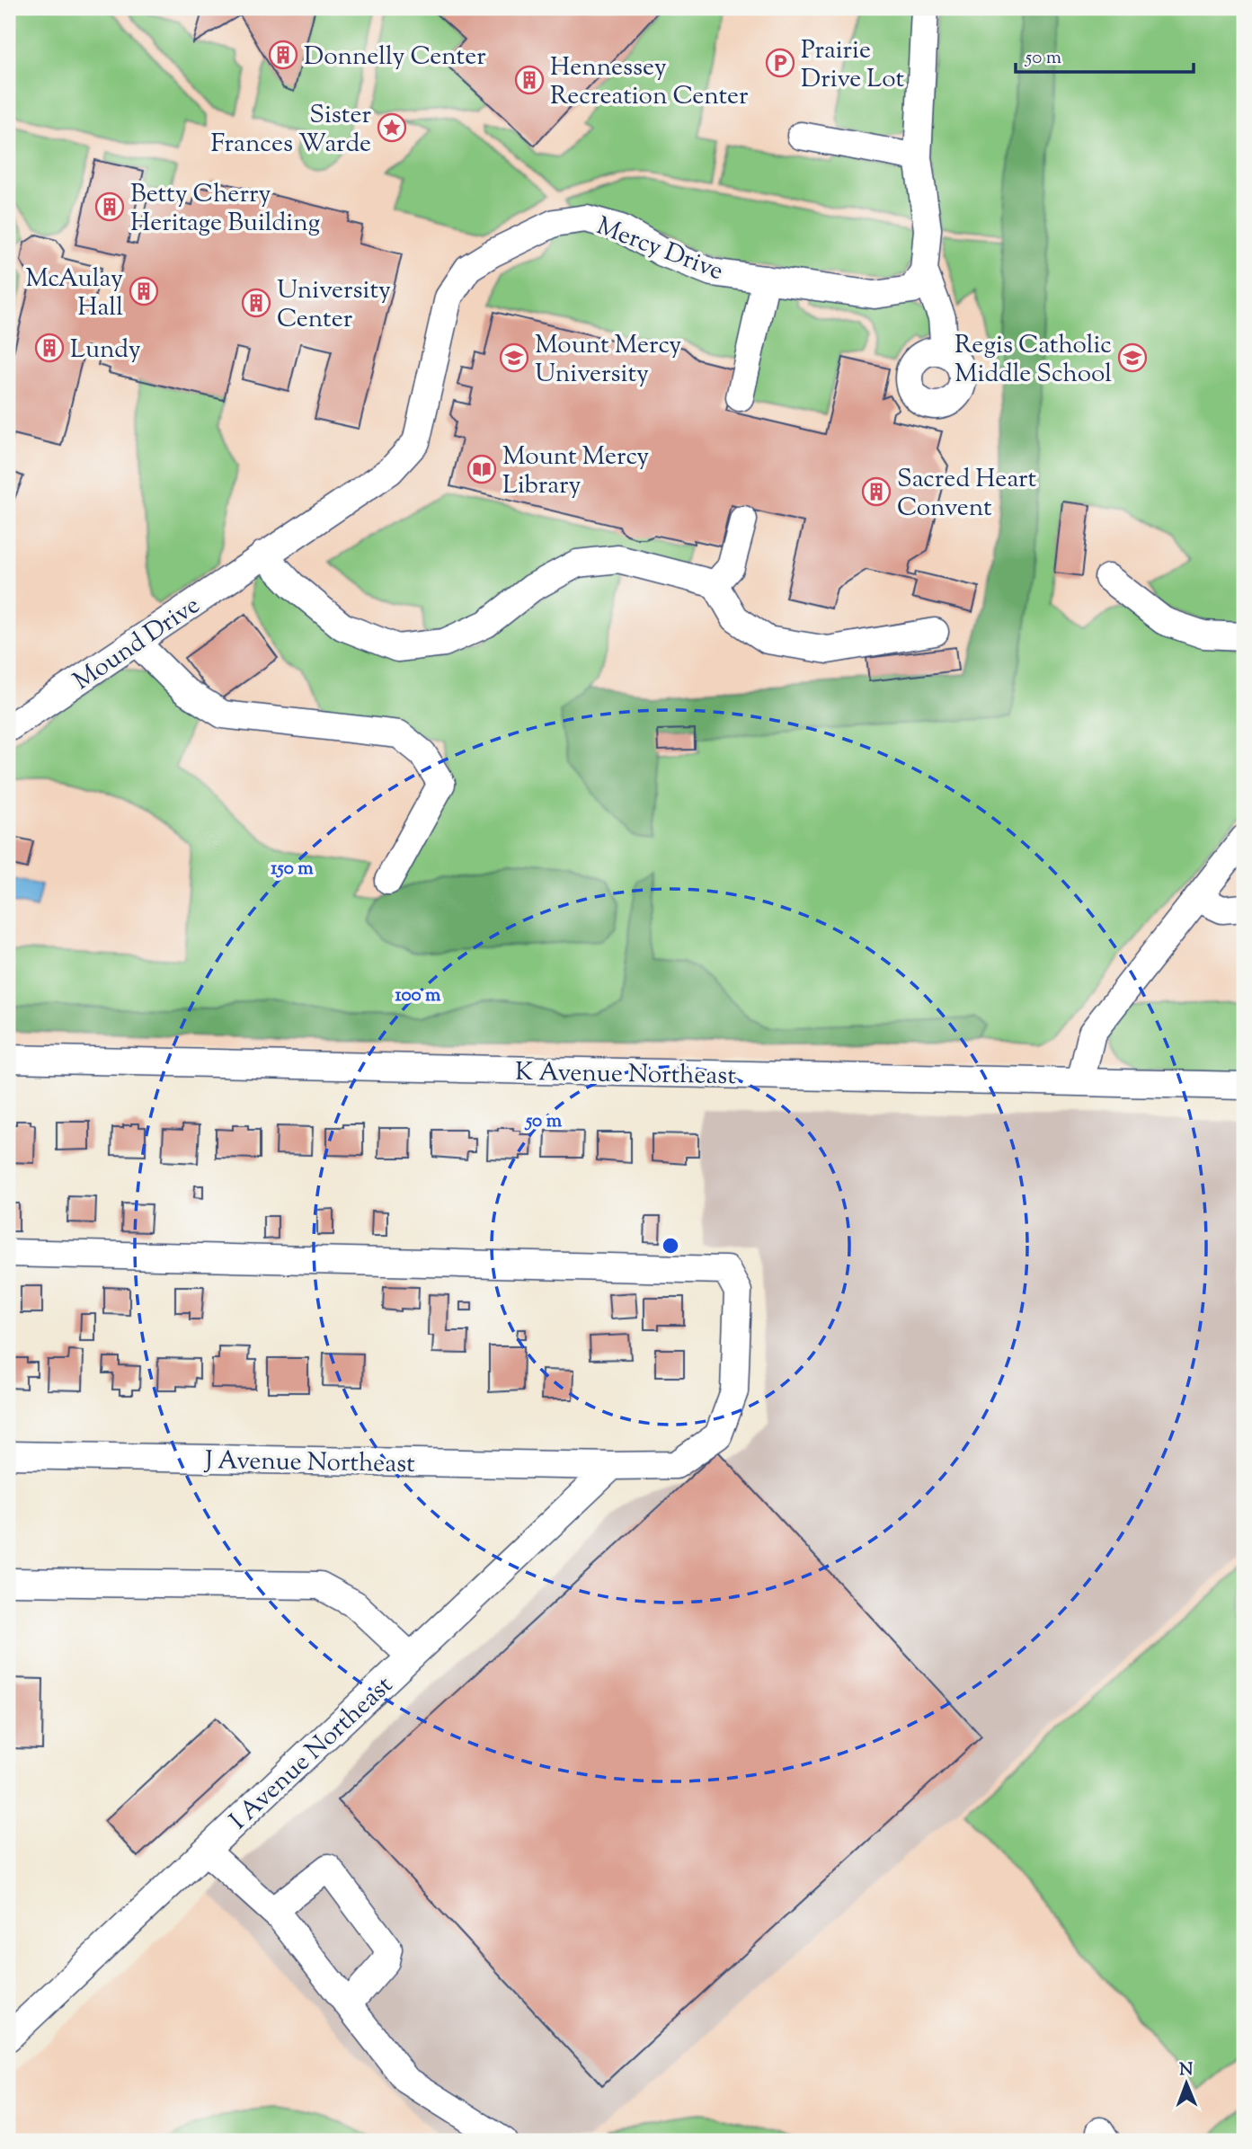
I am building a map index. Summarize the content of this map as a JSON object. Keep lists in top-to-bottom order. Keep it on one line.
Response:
{"streets":{"street":["Mercy Drive","Mound Drive","K Avenue Northeast","J Avenue Northeast","I Avenue Northeast"]},"crossings":[["Mercy Drive","Mound Drive"],["J Avenue Northeast","I Avenue Northeast"]],"places":{"building":["Donnelly Center","Hennessey Recreation Center","Betty Cherry Heritage Building","McAulay Hall","University Center","Lundy","Sacred Heart Convent"],"parking":["Prairie Drive Lot"],"place":["Sister Frances Warde"],"school or university":["Mount Mercy University","Regis Catholic Middle School"],"library":["Mount Mercy Library"]},"scale_bar":"50 m","north":"top","rings":["150 m","100 m","50 m"]}
